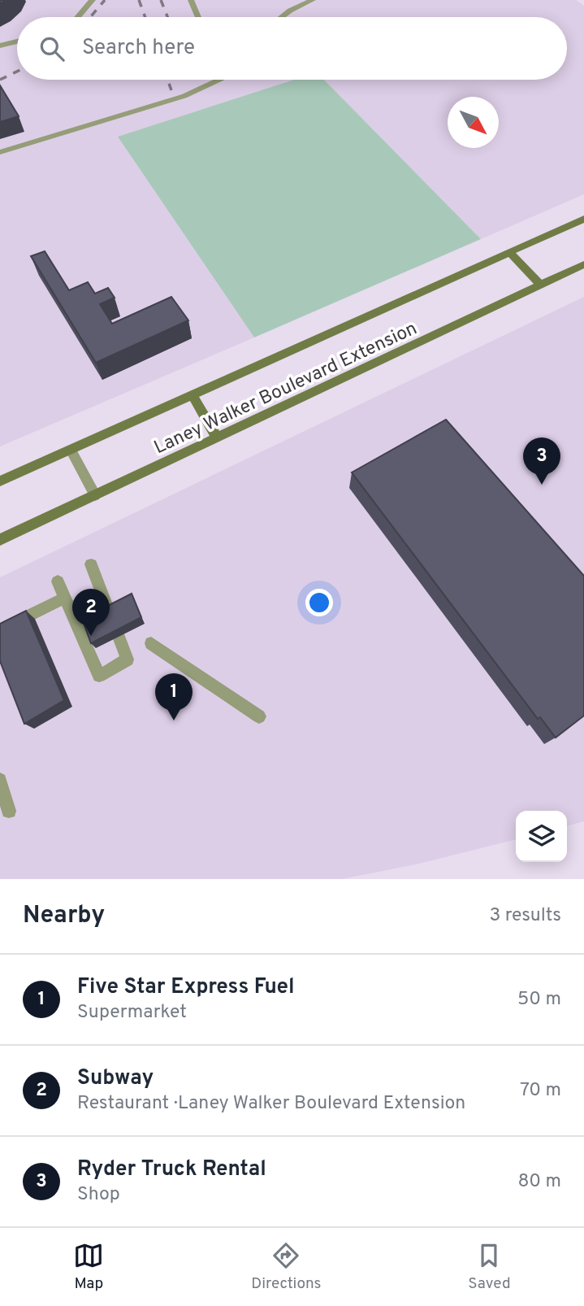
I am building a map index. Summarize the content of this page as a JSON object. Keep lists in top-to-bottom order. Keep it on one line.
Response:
{"streets":{"main road":["Laney Walker Boulevard Extension"]},"north":"bottom right","page":{"search":"Search here","pins":["3","2","1"],"heading":["Nearby","3 results"],"list":[{"mark":"1","name":"Five Star Express Fuel","note":"Supermarket","value":"50 m"},{"mark":"2","name":"Subway","note":"Restaurant · Laney Walker Boulevard Extension","value":"70 m"},{"mark":"3","name":"Ryder Truck Rental","note":"Shop","value":"80 m"}],"nav":["Map","Directions","Saved"]}}
